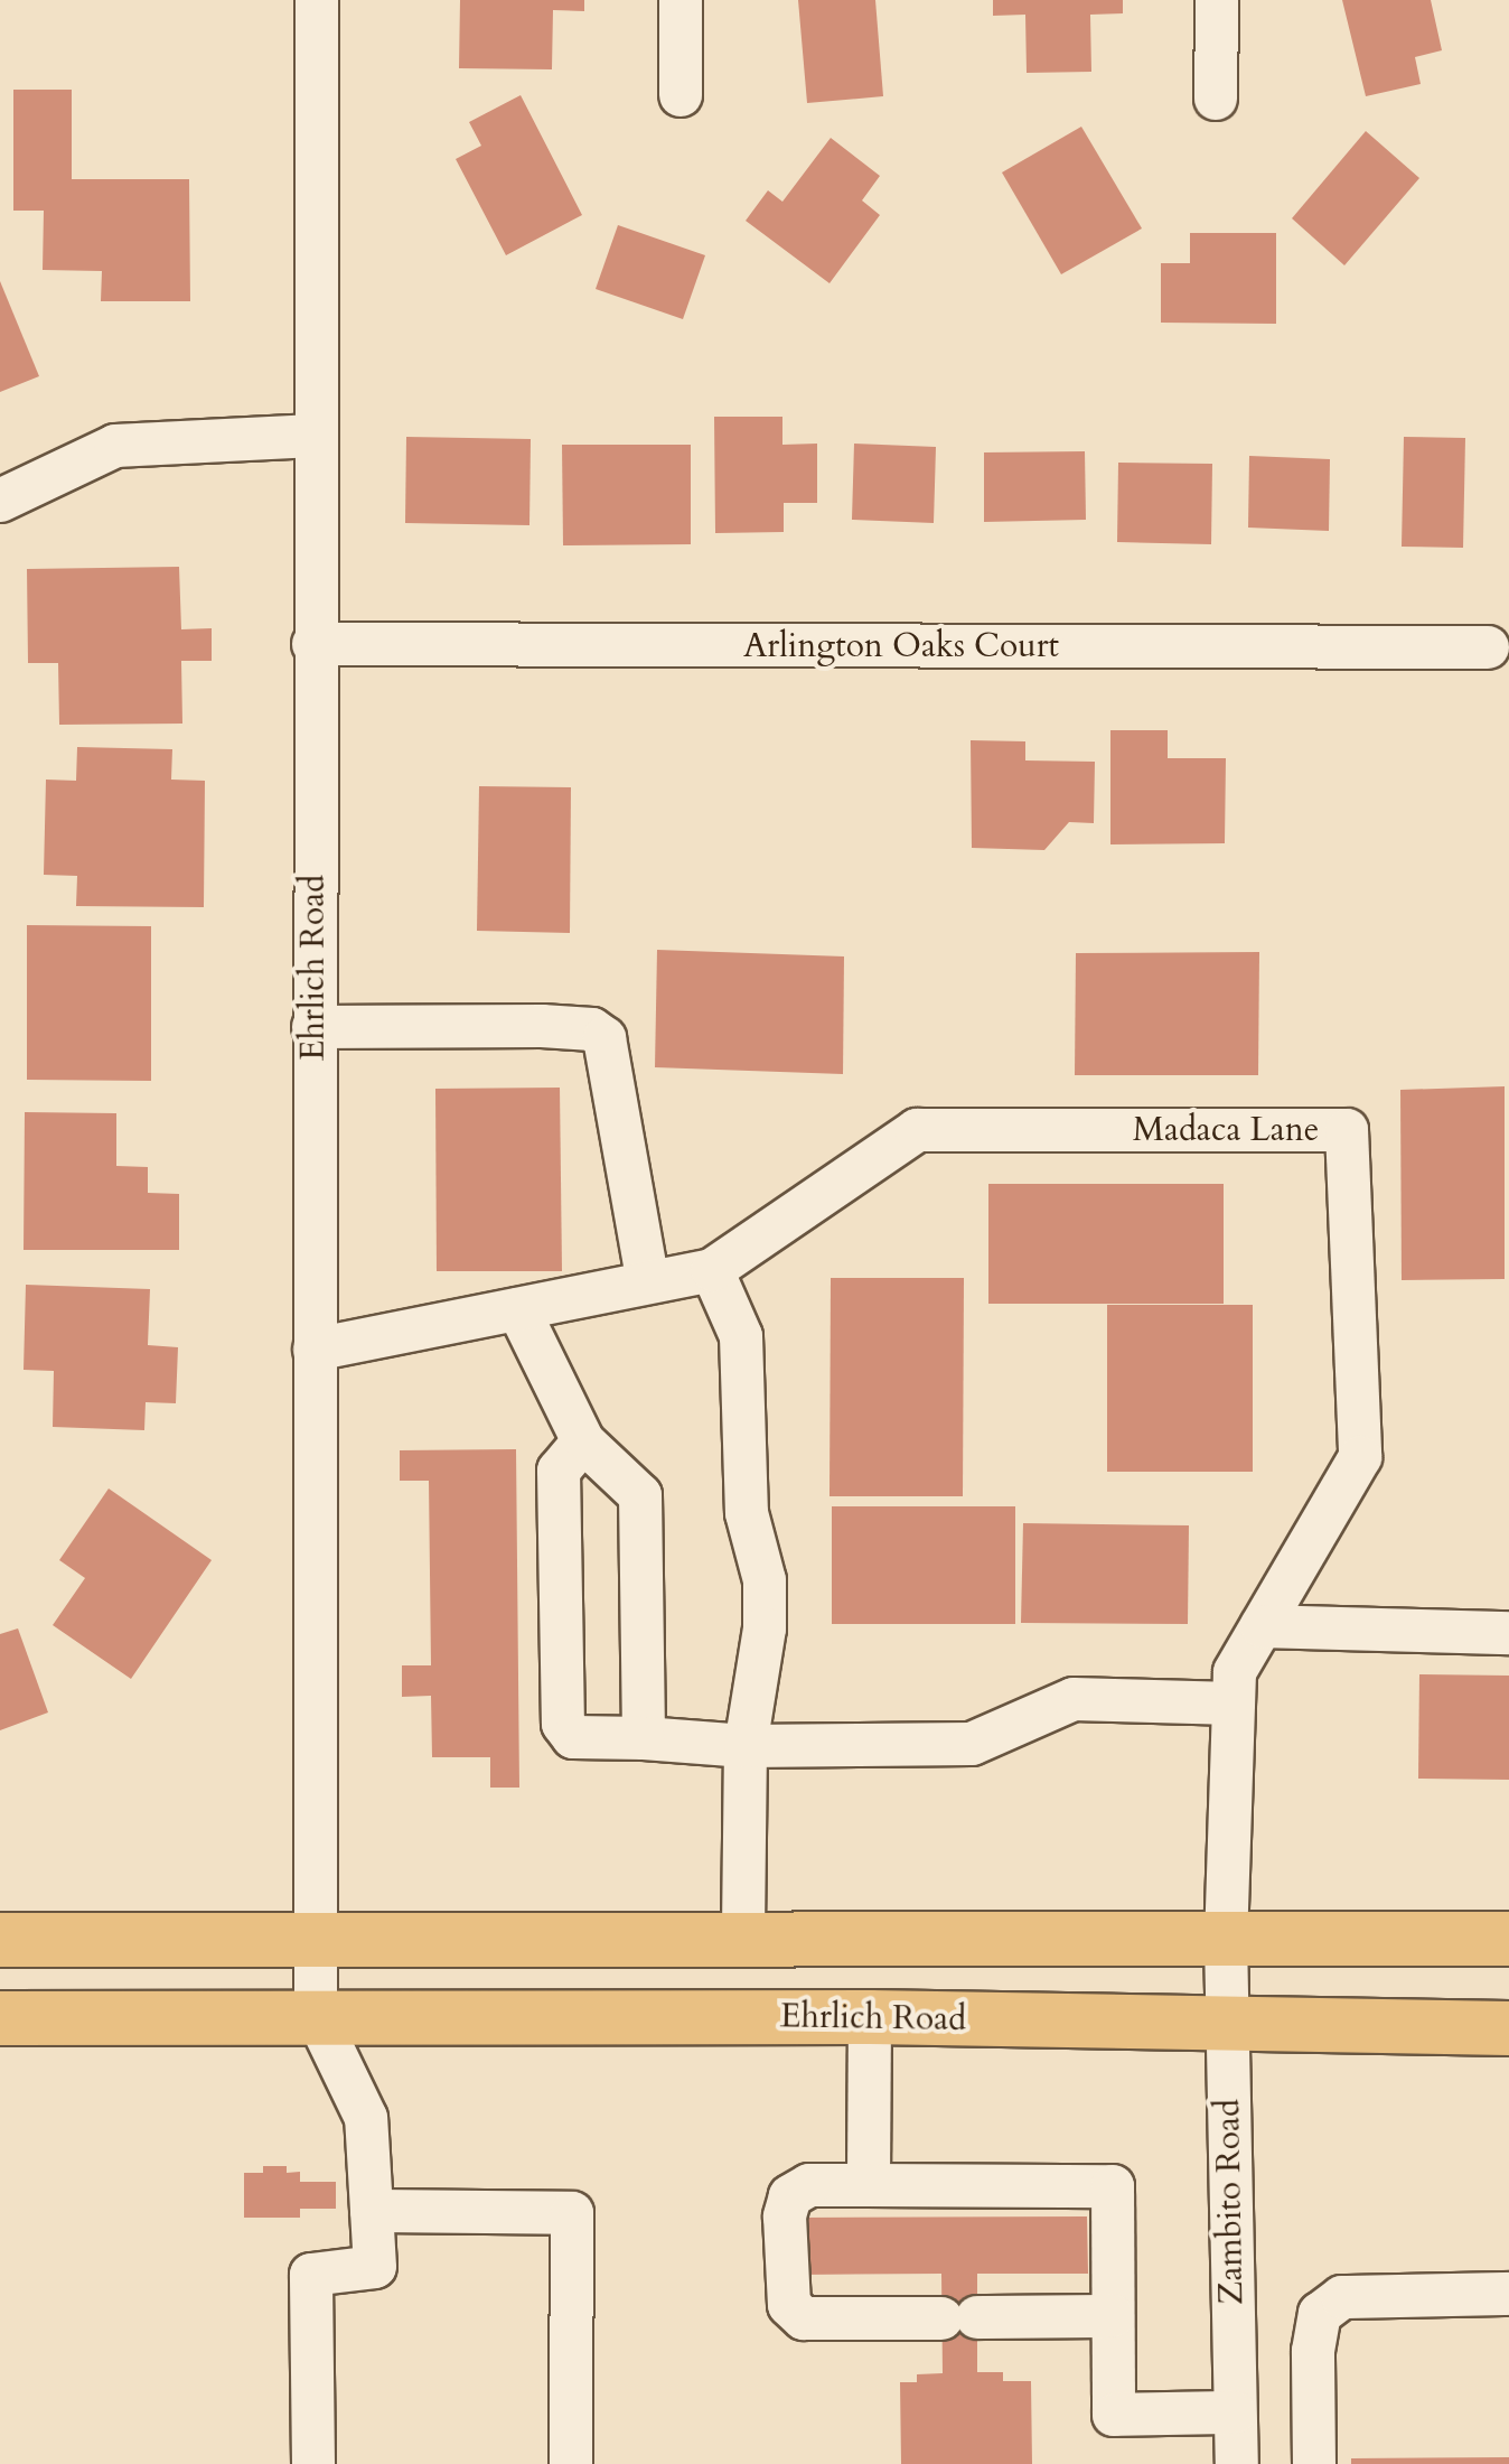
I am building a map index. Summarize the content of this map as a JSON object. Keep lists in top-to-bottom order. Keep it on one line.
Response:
{"streets":{"main road":["Ehrlich Road"],"street":["Arlington Oaks Court","Madaca Lane","Zambito Road"]},"crossings":[["Arlington Oaks Court","Ehrlich Road"],["Ehrlich Road","Madaca Lane"],["Ehrlich Road","Zambito Road"],["Madaca Lane","Zambito Road"]]}
